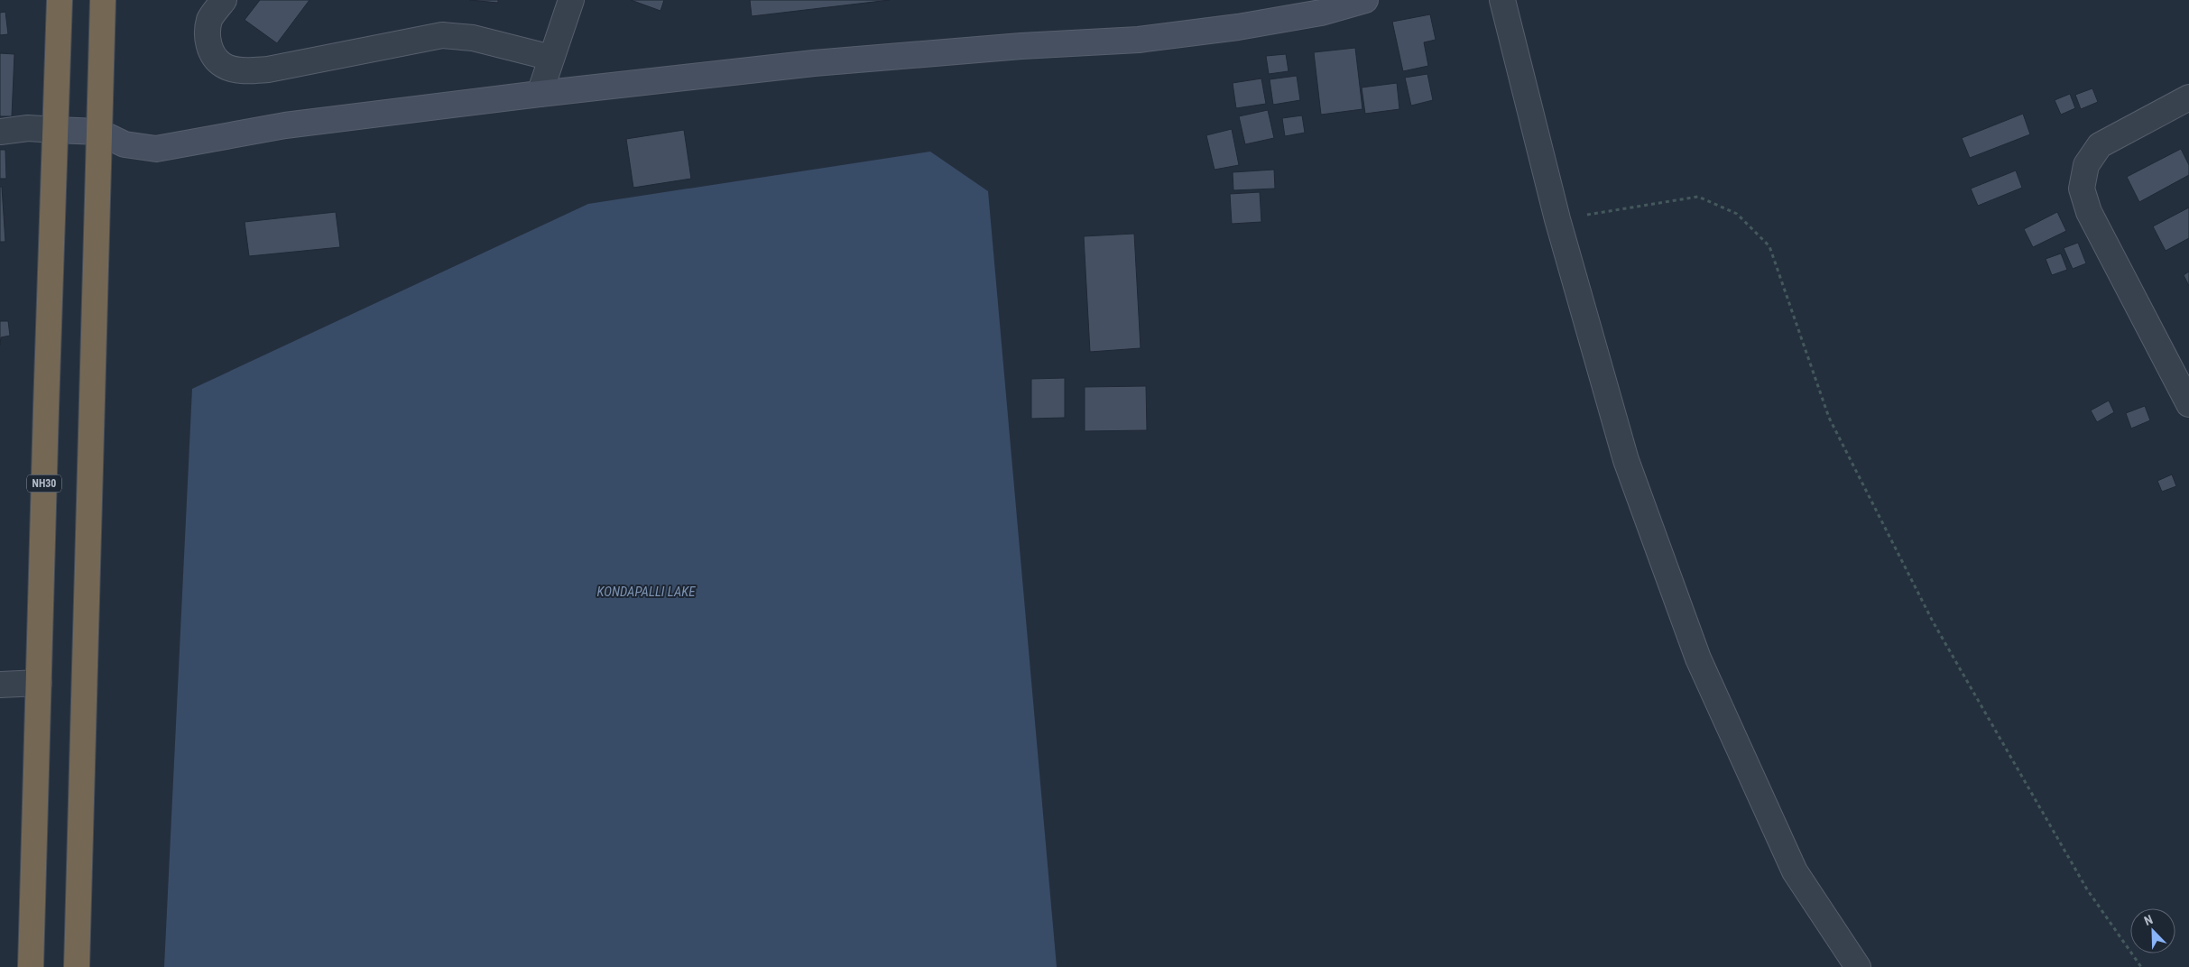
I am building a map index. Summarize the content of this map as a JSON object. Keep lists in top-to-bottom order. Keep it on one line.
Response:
{"streets":{"highway":["NH30"]},"water":["KONDAPALLI LAKE"],"north":"top left"}
